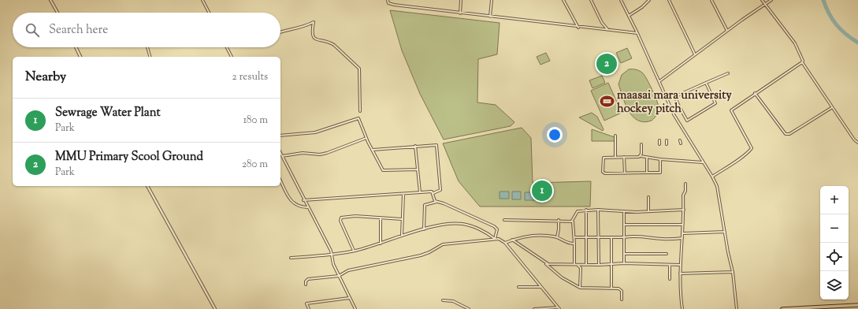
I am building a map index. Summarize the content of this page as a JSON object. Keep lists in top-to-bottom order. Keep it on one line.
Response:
{"places":{"sports":["maasai mara university hockey pitch"]},"page":{"search":"Search here","pins":["2","1"],"heading":["Nearby","2 results"],"list":[{"mark":"1","name":"Sewrage Water Plant","note":"Park","value":"180 m"},{"mark":"2","name":"MMU Primary Scool Ground","note":"Park","value":"280 m"}],"map_buttons":["+","−"]}}
